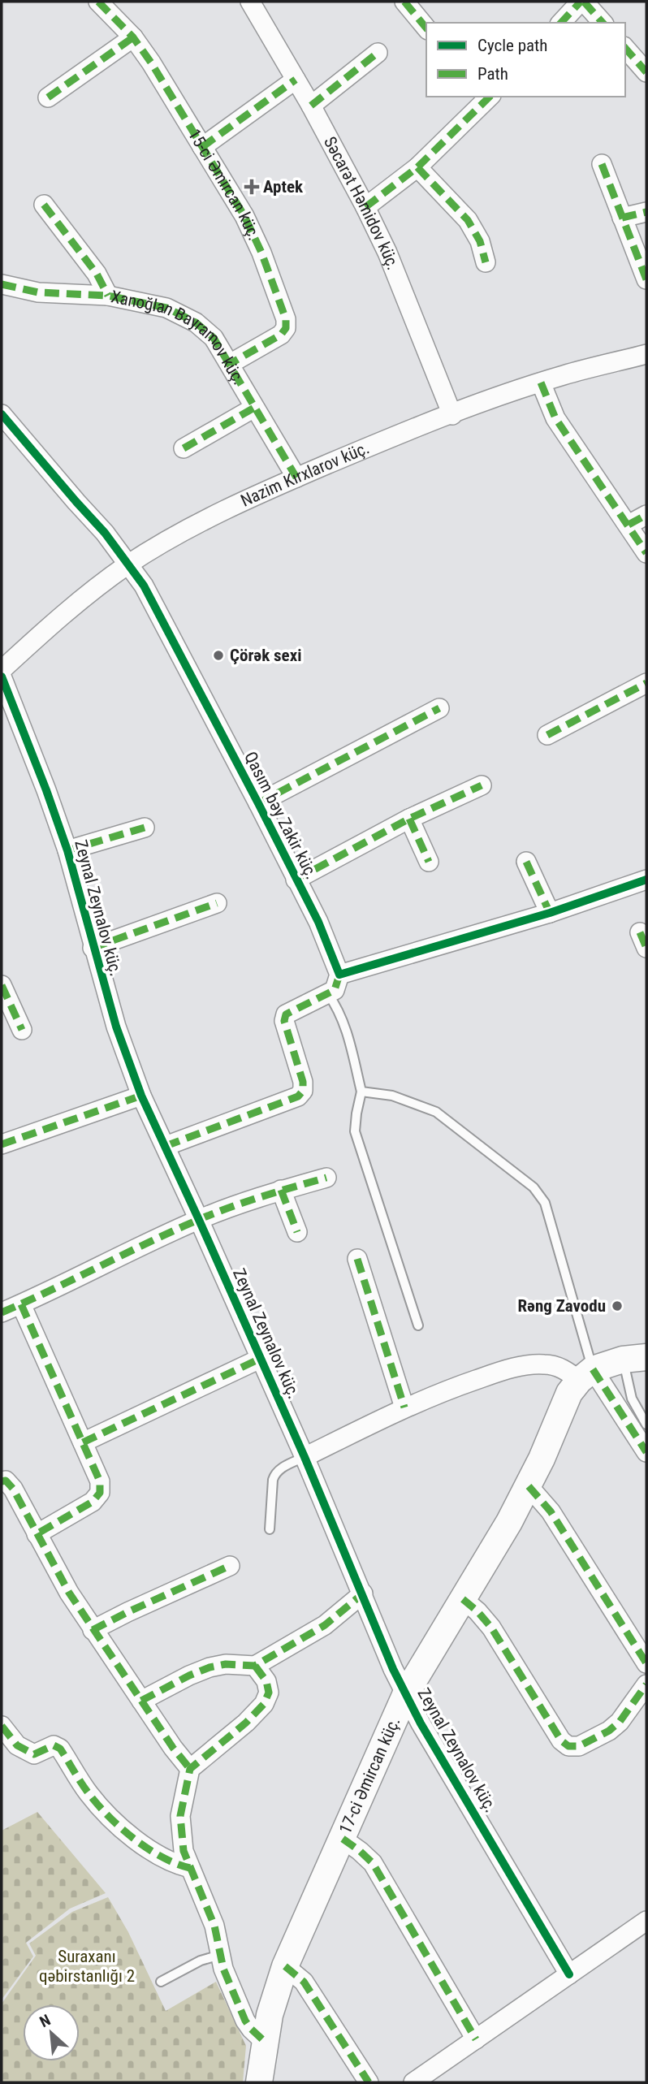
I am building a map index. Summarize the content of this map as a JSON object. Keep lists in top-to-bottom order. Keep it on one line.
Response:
{"streets":{"street":["15-ci Əmircan küç.","Səcarət Həmidov küç.","Xanoğlan Bayramov küç.","Nazim Kırxlarov küç.","Qasım bəy Zakir küç.","Zeynal Zeynalov küç.","17-ci Əmircan küç."]},"crossings":[["15-ci Əmircan küç.","Xanoğlan Bayramov küç."],["Səcarət Həmidov küç.","Nazim Kırxlarov küç."],["Xanoğlan Bayramov küç.","Nazim Kırxlarov küç."],["Nazim Kırxlarov küç.","Qasım bəy Zakir küç."],["Zeynal Zeynalov küç.","17-ci Əmircan küç."]],"parks":["Suraxanı qəbirstanlığı 2"],"places":{"health":["Aptek"],"other":["Çörək sexi","Rəng Zavodu"]},"legend":["Cycle path","Path"],"north":"top left"}
